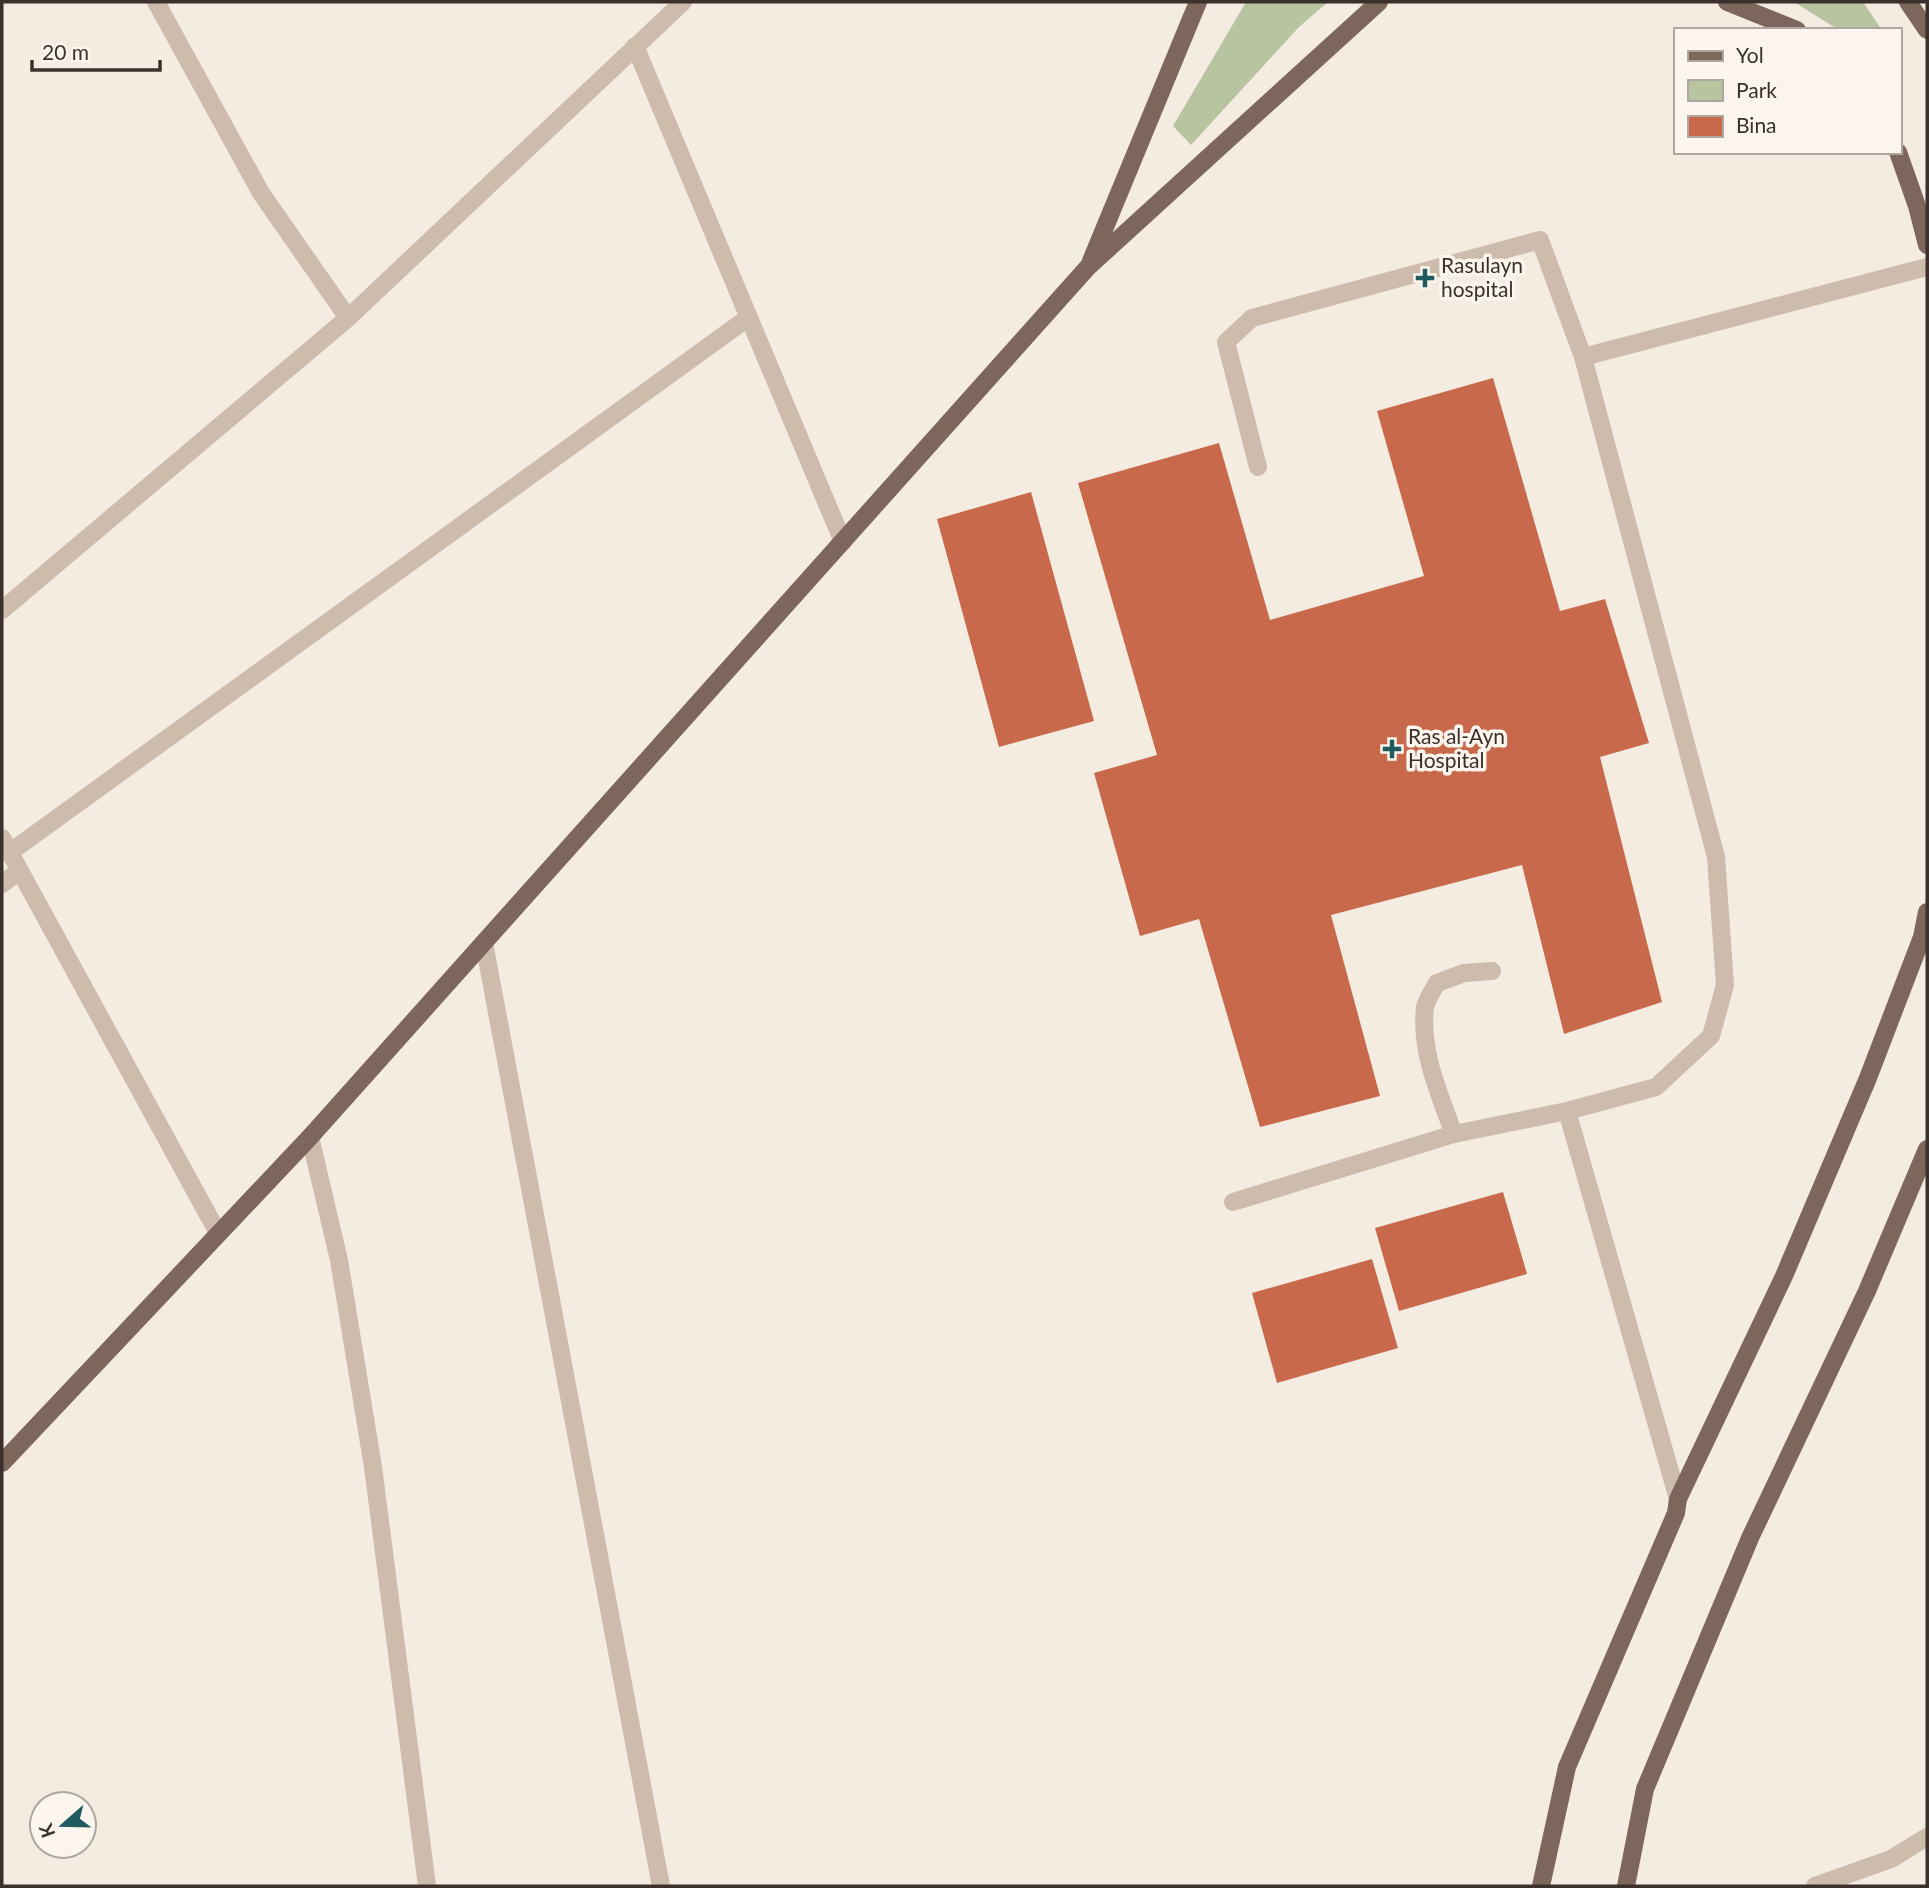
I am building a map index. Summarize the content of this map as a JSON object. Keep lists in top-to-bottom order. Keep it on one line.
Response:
{"places":{"health":["Rasulayn hospital","Ras al-Ayn Hospital"]},"legend":["Yol","Park","Bina"],"scale_bar":"20 m","north":"left"}
